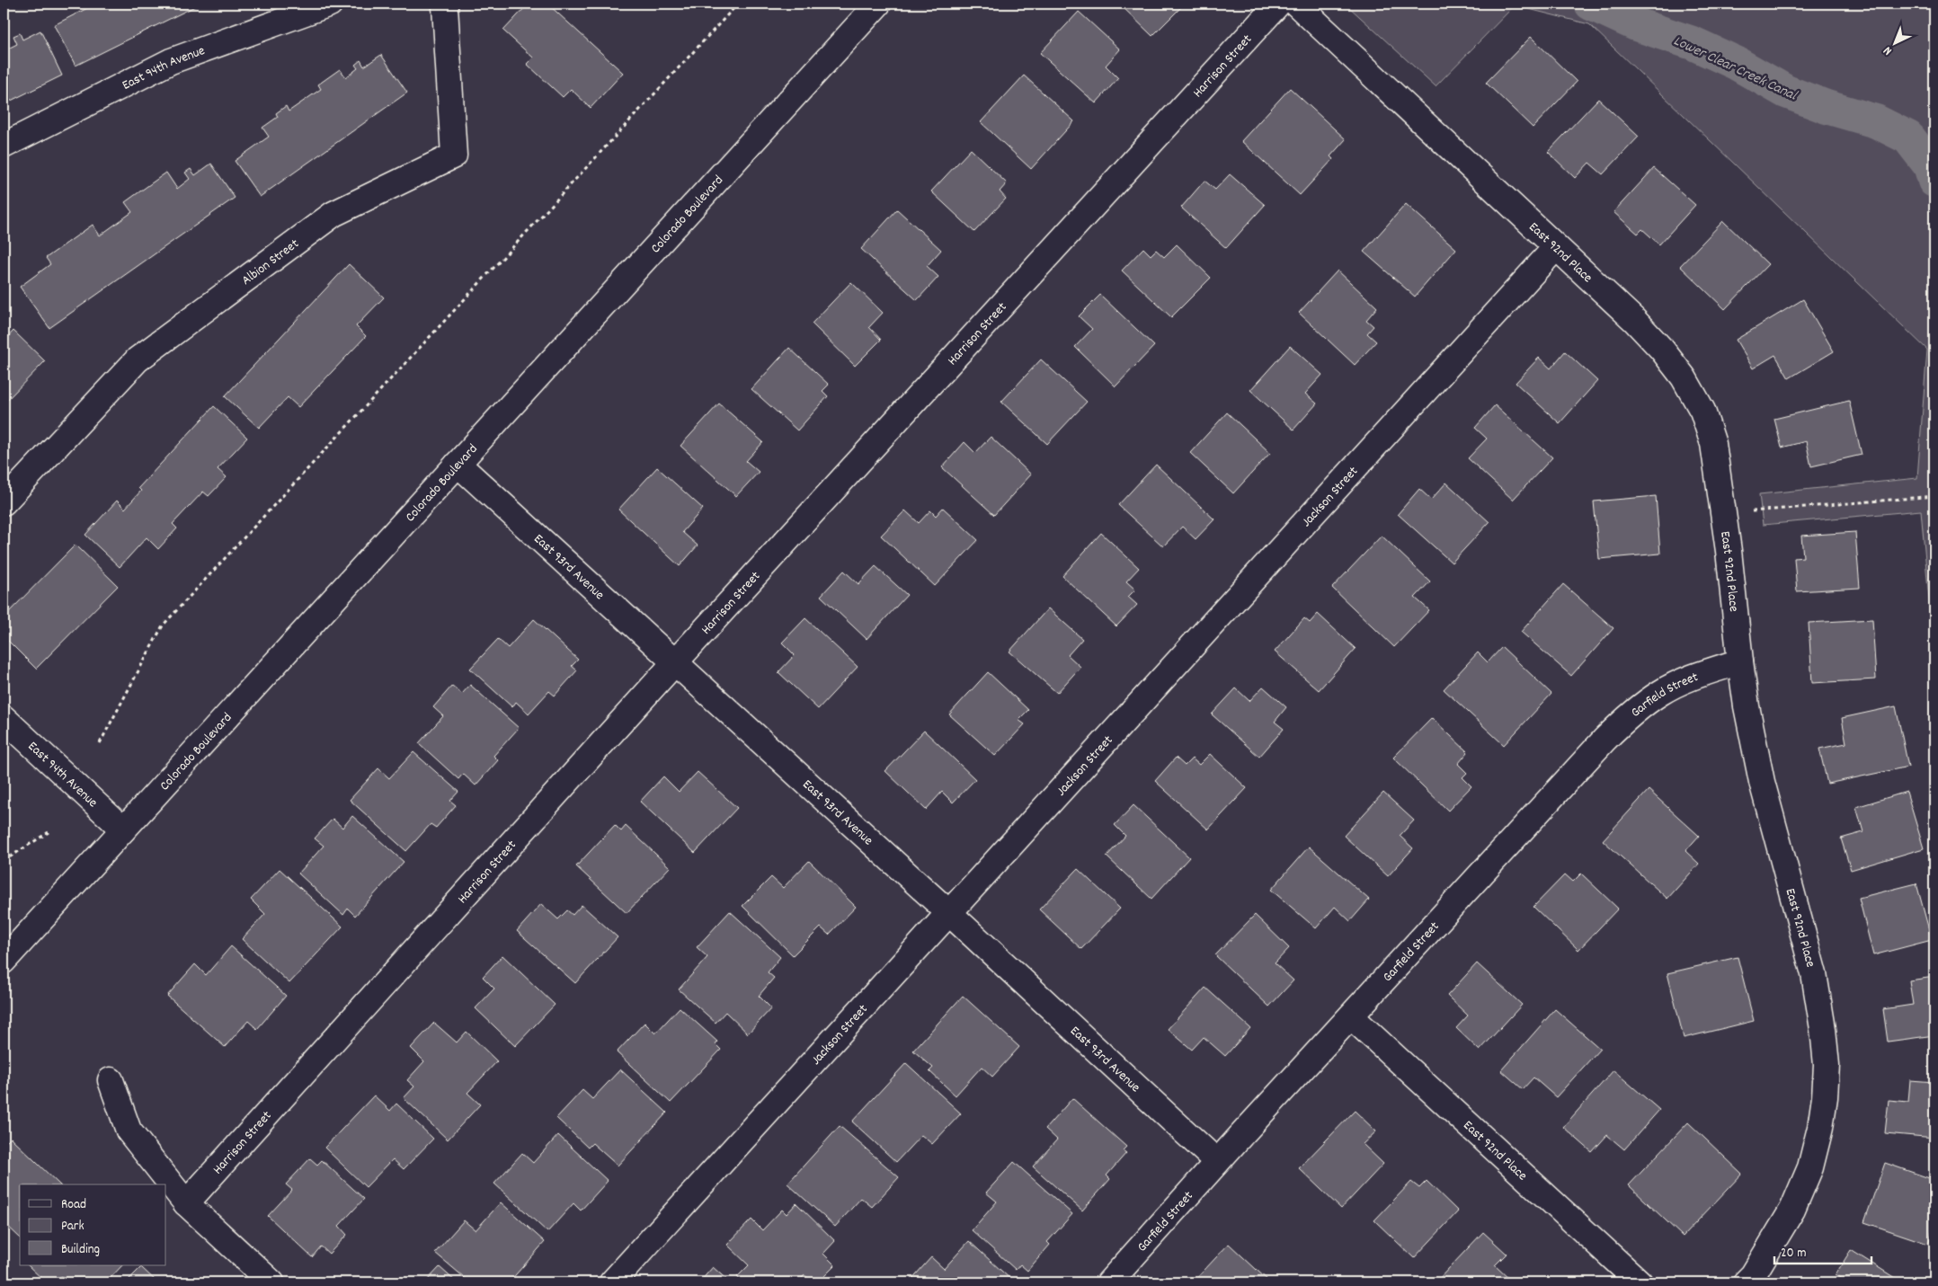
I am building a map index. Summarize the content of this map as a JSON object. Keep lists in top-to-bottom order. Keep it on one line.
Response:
{"streets":{"street":["Harrison Street","East 94th Avenue","Colorado Boulevard","East 92nd Place","Albion Street","Jackson Street","East 93rd Avenue","Garfield Street"]},"crossings":[["Harrison Street","East 93rd Avenue"],["East 94th Avenue","Colorado Boulevard"],["Colorado Boulevard","East 93rd Avenue"],["East 92nd Place","Jackson Street"],["East 92nd Place","Garfield Street"],["Jackson Street","East 93rd Avenue"],["East 93rd Avenue","Garfield Street"]],"water":["Lower Clear Creek Canal"],"legend":["Road","Park","Building"],"scale_bar":"20 m","north":"bottom left"}
